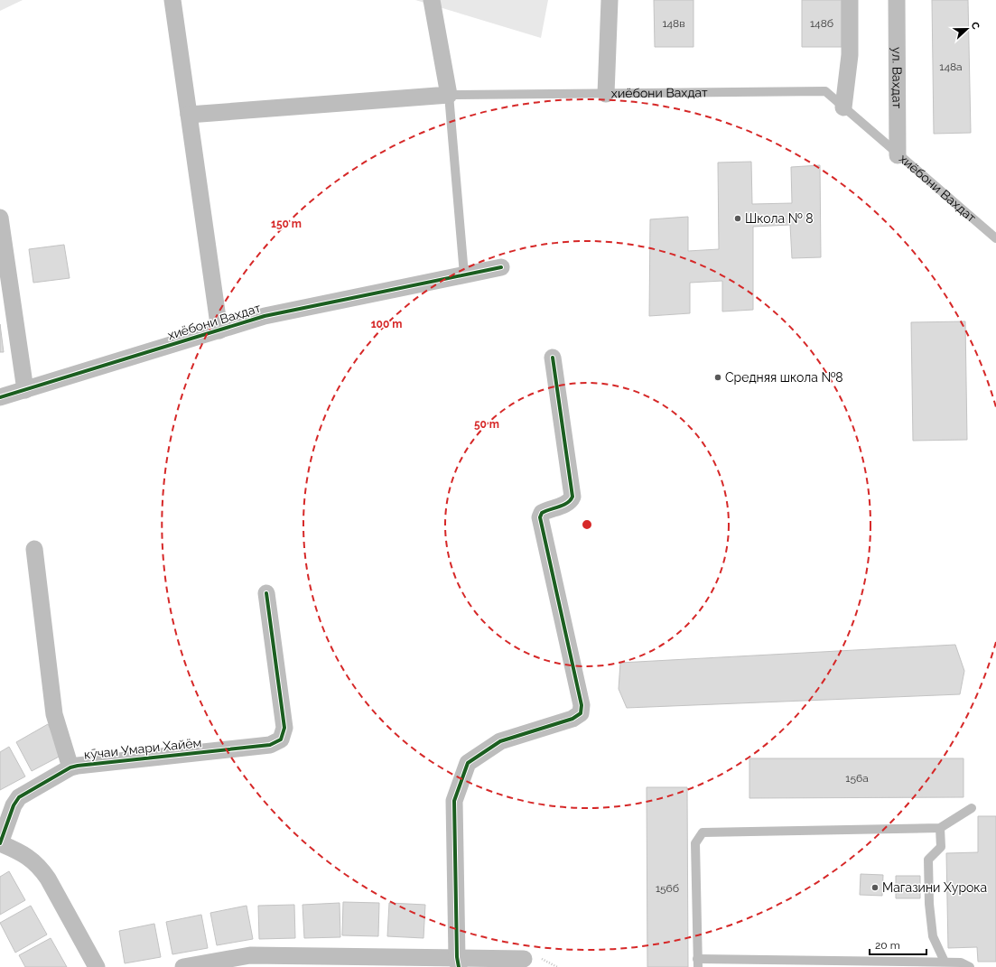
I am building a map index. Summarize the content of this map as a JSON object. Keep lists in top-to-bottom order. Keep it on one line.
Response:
{"streets":{"street":["ул. Вахдат","хиёбони Вахдат","кӯчаи Умари Хайём"]},"crossings":[["ул. Вахдат","хиёбони Вахдат"]],"places":["Школа № 8","Средняя школа №8","Магазини Хурока"],"house_numbers":["148в","148б","148а","156а","156б"],"scale_bar":"20 m","north":"right","rings":["150 m","100 m","50 m"]}
